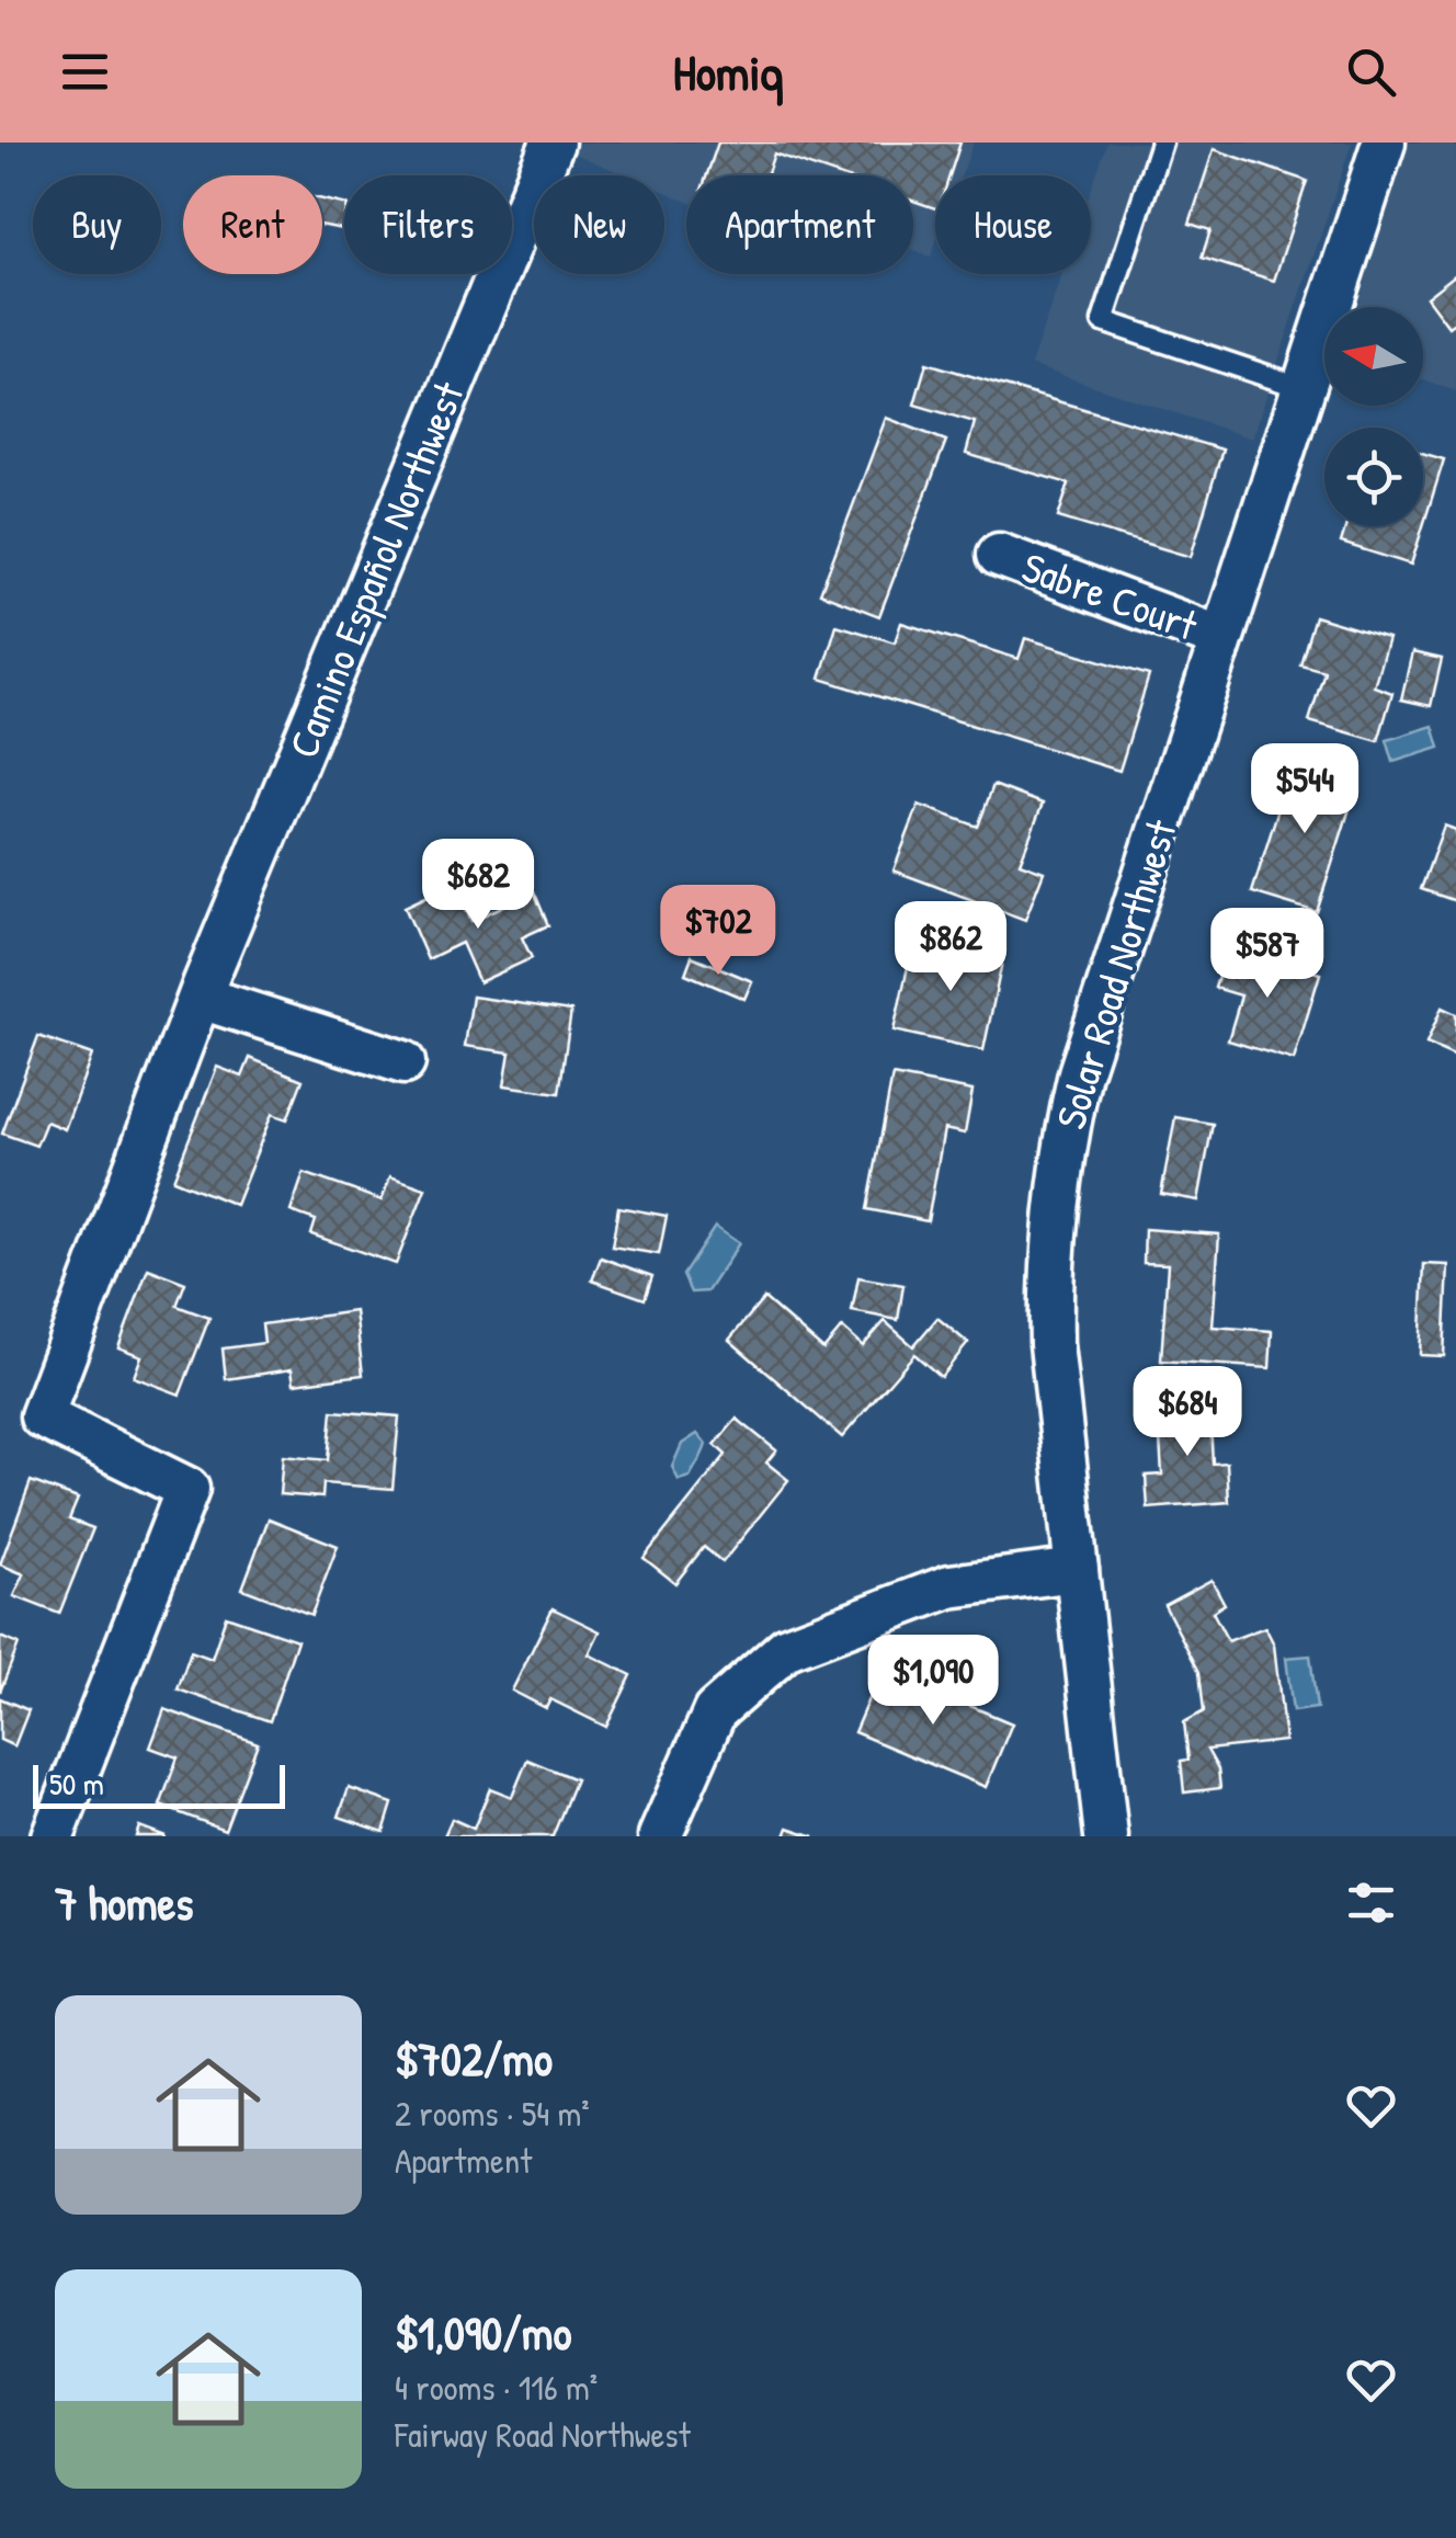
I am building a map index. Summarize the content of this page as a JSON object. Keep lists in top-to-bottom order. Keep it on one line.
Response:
{"streets":{"street":["Camino Español Northwest","Sabre Court","Solar Road Northwest"]},"crossings":[["Sabre Court","Solar Road Northwest"]],"scale_bar":"50 m","north":"left","page":{"header":"Homiq","chip":["Buy","Rent","Filters","New","Apartment","House"],"price":["$544","$682","$702","$862","$587","$684","$1,090"],"scale":"50 m","heading":"7 homes","list":[{"name":"$702/mo","note":"2 rooms · 54 m² · Apartment"},{"name":"$1,090/mo","note":"4 rooms · 116 m² · Fairway Road Northwest"}]}}
